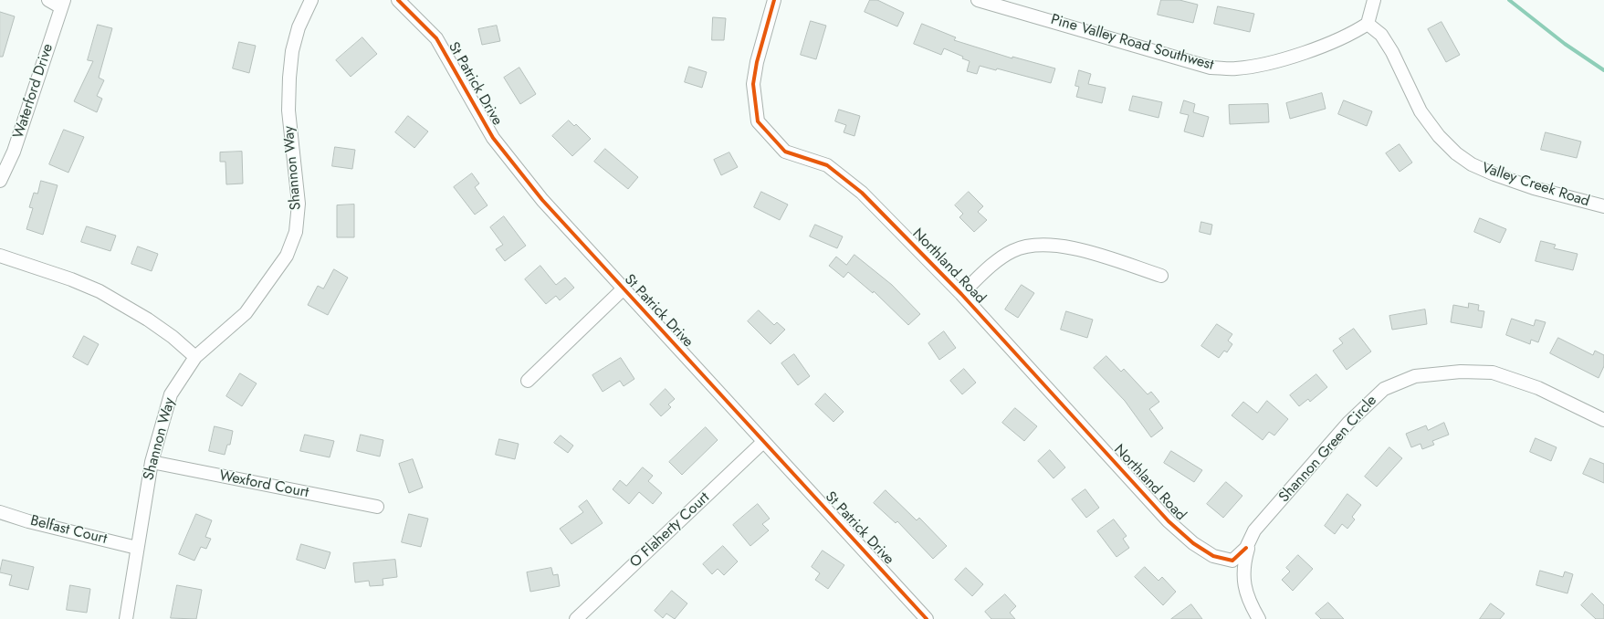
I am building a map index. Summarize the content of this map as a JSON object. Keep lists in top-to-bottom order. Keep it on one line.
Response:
{"streets":{"street":["Pine Valley Road Southwest","St Patrick Drive","Waterford Drive","Shannon Way","Valley Creek Road","Northland Road","Shannon Green Circle","Wexford Court","Belfast Court","O Flaherty Court"]},"crossings":[["Pine Valley Road Southwest","Valley Creek Road"],["St Patrick Drive","O Flaherty Court"],["Shannon Way","Wexford Court"],["Shannon Way","Belfast Court"],["Northland Road","Shannon Green Circle"]]}
